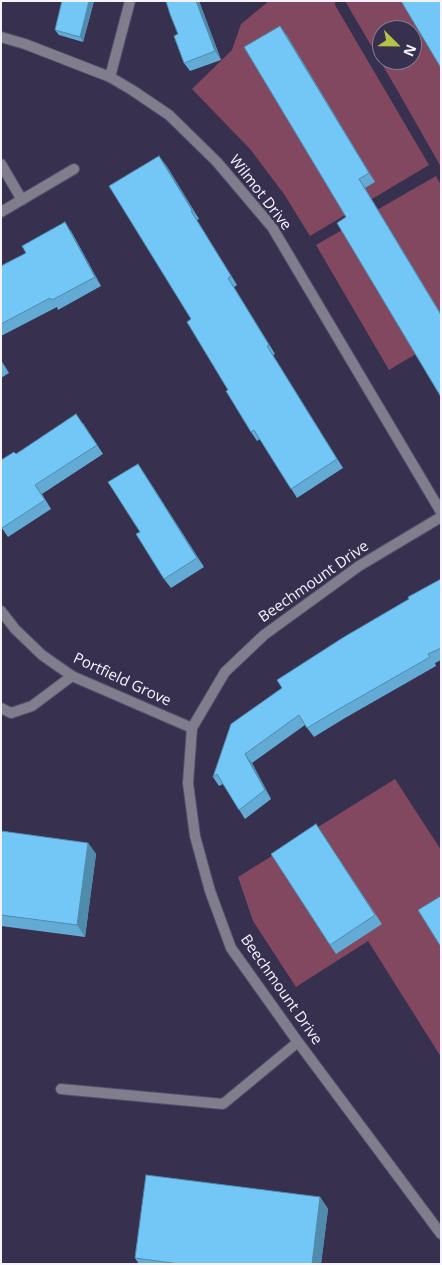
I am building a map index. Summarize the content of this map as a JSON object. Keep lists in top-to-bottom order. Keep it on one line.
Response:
{"streets":{"street":["Wilmot Drive","Beechmount Drive","Portfield Grove"]},"crossings":[["Beechmount Drive","Portfield Grove"]],"north":"bottom right"}
